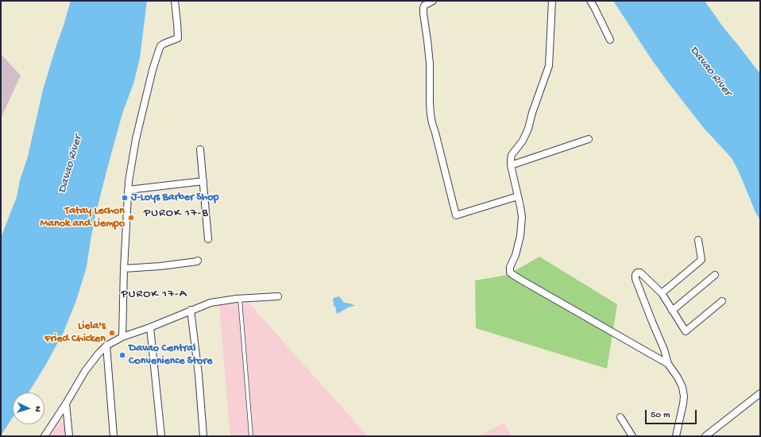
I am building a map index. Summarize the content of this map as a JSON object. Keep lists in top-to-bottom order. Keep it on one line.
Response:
{"districts":["PUROK 17-B","PUROK 17-A"],"water":["Davao River"],"places":["J-Loys Barber Shop","Tatay Lechon Manok and Liempo","Liela's Fried Chicken","Davao Central Convenience Store"],"scale_bar":"50 m","north":"right"}
